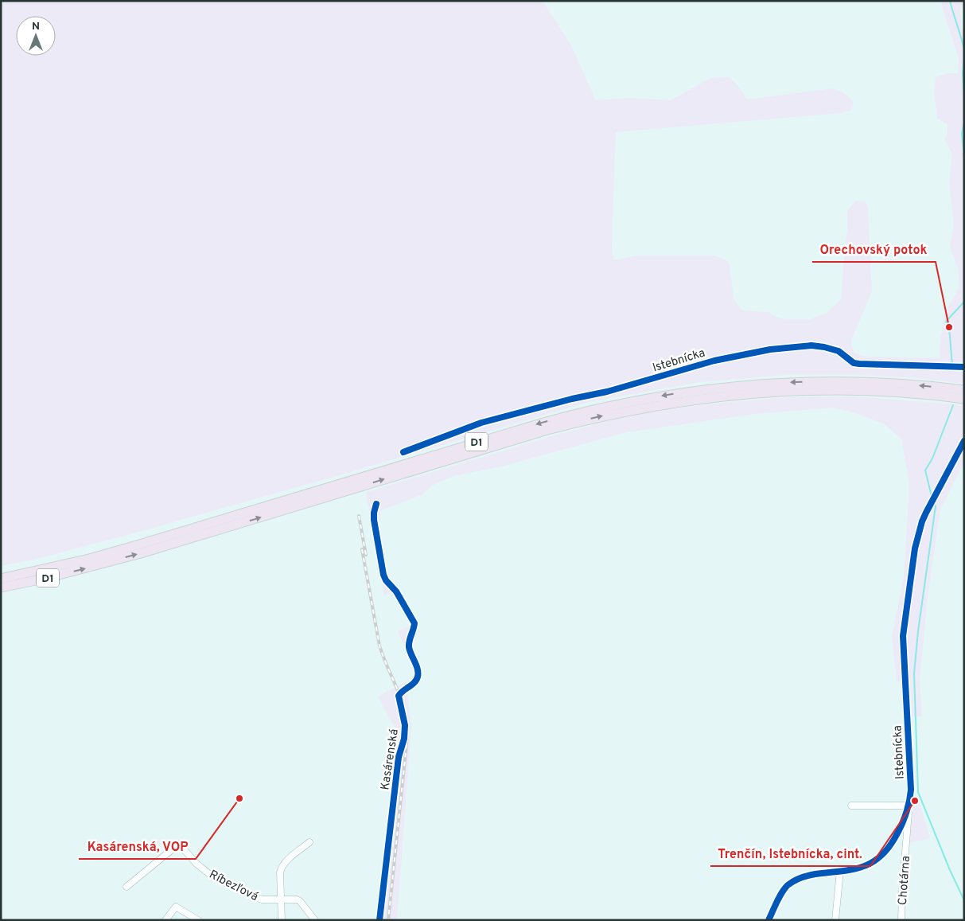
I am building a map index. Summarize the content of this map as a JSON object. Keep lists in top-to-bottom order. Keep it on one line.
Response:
{"streets":{"highway":["D1"],"street":["Istebnícka","Kasárenská","Chotárna","Ríbezľová"]},"crossings":[["Istebnícka","Chotárna"]],"places":["Orechovský potok","Kasárenská, VOP","Trenčín, Istebnícka, cint."],"north":"top"}
